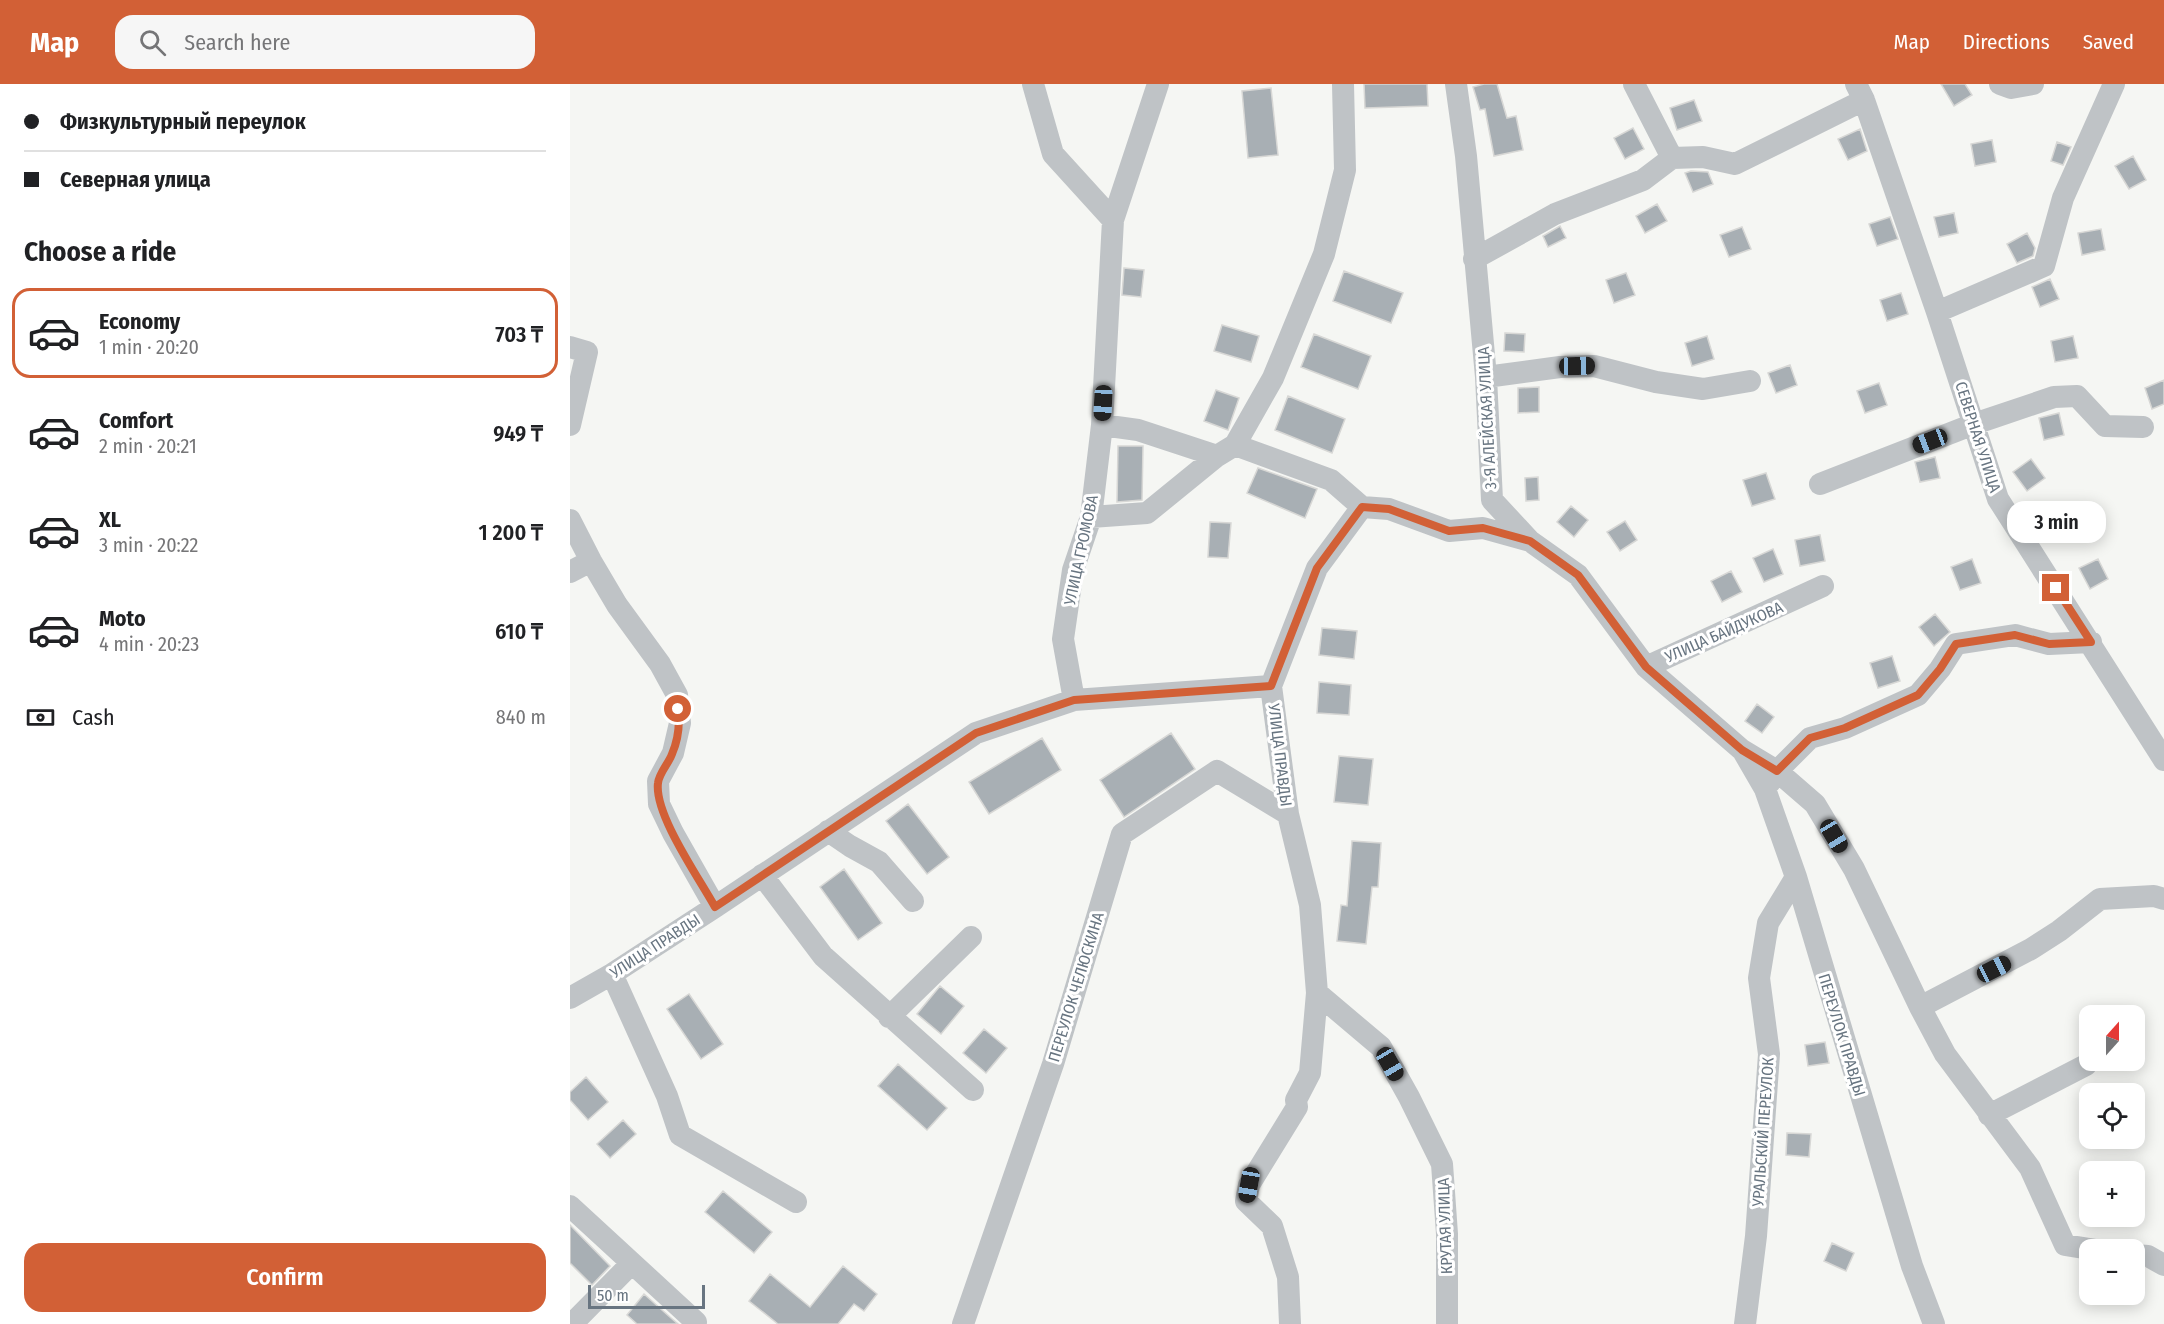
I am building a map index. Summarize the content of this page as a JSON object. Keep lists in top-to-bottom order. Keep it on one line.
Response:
{"streets":{"street":["3-Я АЛЕЙСКАЯ УЛИЦА","СЕВЕРНАЯ УЛИЦА","УЛИЦА ГРОМОВА","УЛИЦА БАЙДУКОВА","УЛИЦА ПРАВДЫ","ПЕРЕУЛОК ЧЕЛЮСКИНА","ПЕРЕУЛОК ПРАВДЫ","УРАЛЬСКИЙ ПЕРЕУЛОК","КРУТАЯ УЛИЦА"]},"crossings":[["УЛИЦА ГРОМОВА","УЛИЦА ПРАВДЫ"],["УЛИЦА БАЙДУКОВА","ПЕРЕУЛОК ПРАВДЫ"],["УЛИЦА ПРАВДЫ","ПЕРЕУЛОК ЧЕЛЮСКИНА"],["УЛИЦА ПРАВДЫ","КРУТАЯ УЛИЦА"],["ПЕРЕУЛОК ПРАВДЫ","УРАЛЬСКИЙ ПЕРЕУЛОК"]],"scale_bar":"50 m","north":"top","page":{"header":"Map","search":"Search here","nav":["Map","Directions","Saved"],"banner":["Физкультурный переулок","Северная улица"],"heading":"Choose a ride","list":[{"name":"Economy","note":"1 min · 20:20","value":"703 ₸"},{"name":"Comfort","note":"2 min · 20:21","value":"949 ₸"},{"name":"XL","note":"3 min · 20:22","value":"1 200 ₸"},{"name":"Moto","note":"4 min · 20:23","value":"610 ₸"}],"bubble":"3 min","pay":["Cash","840 m"],"map_buttons":["+","−"],"buttons":"Confirm","scale":"50 m"}}
